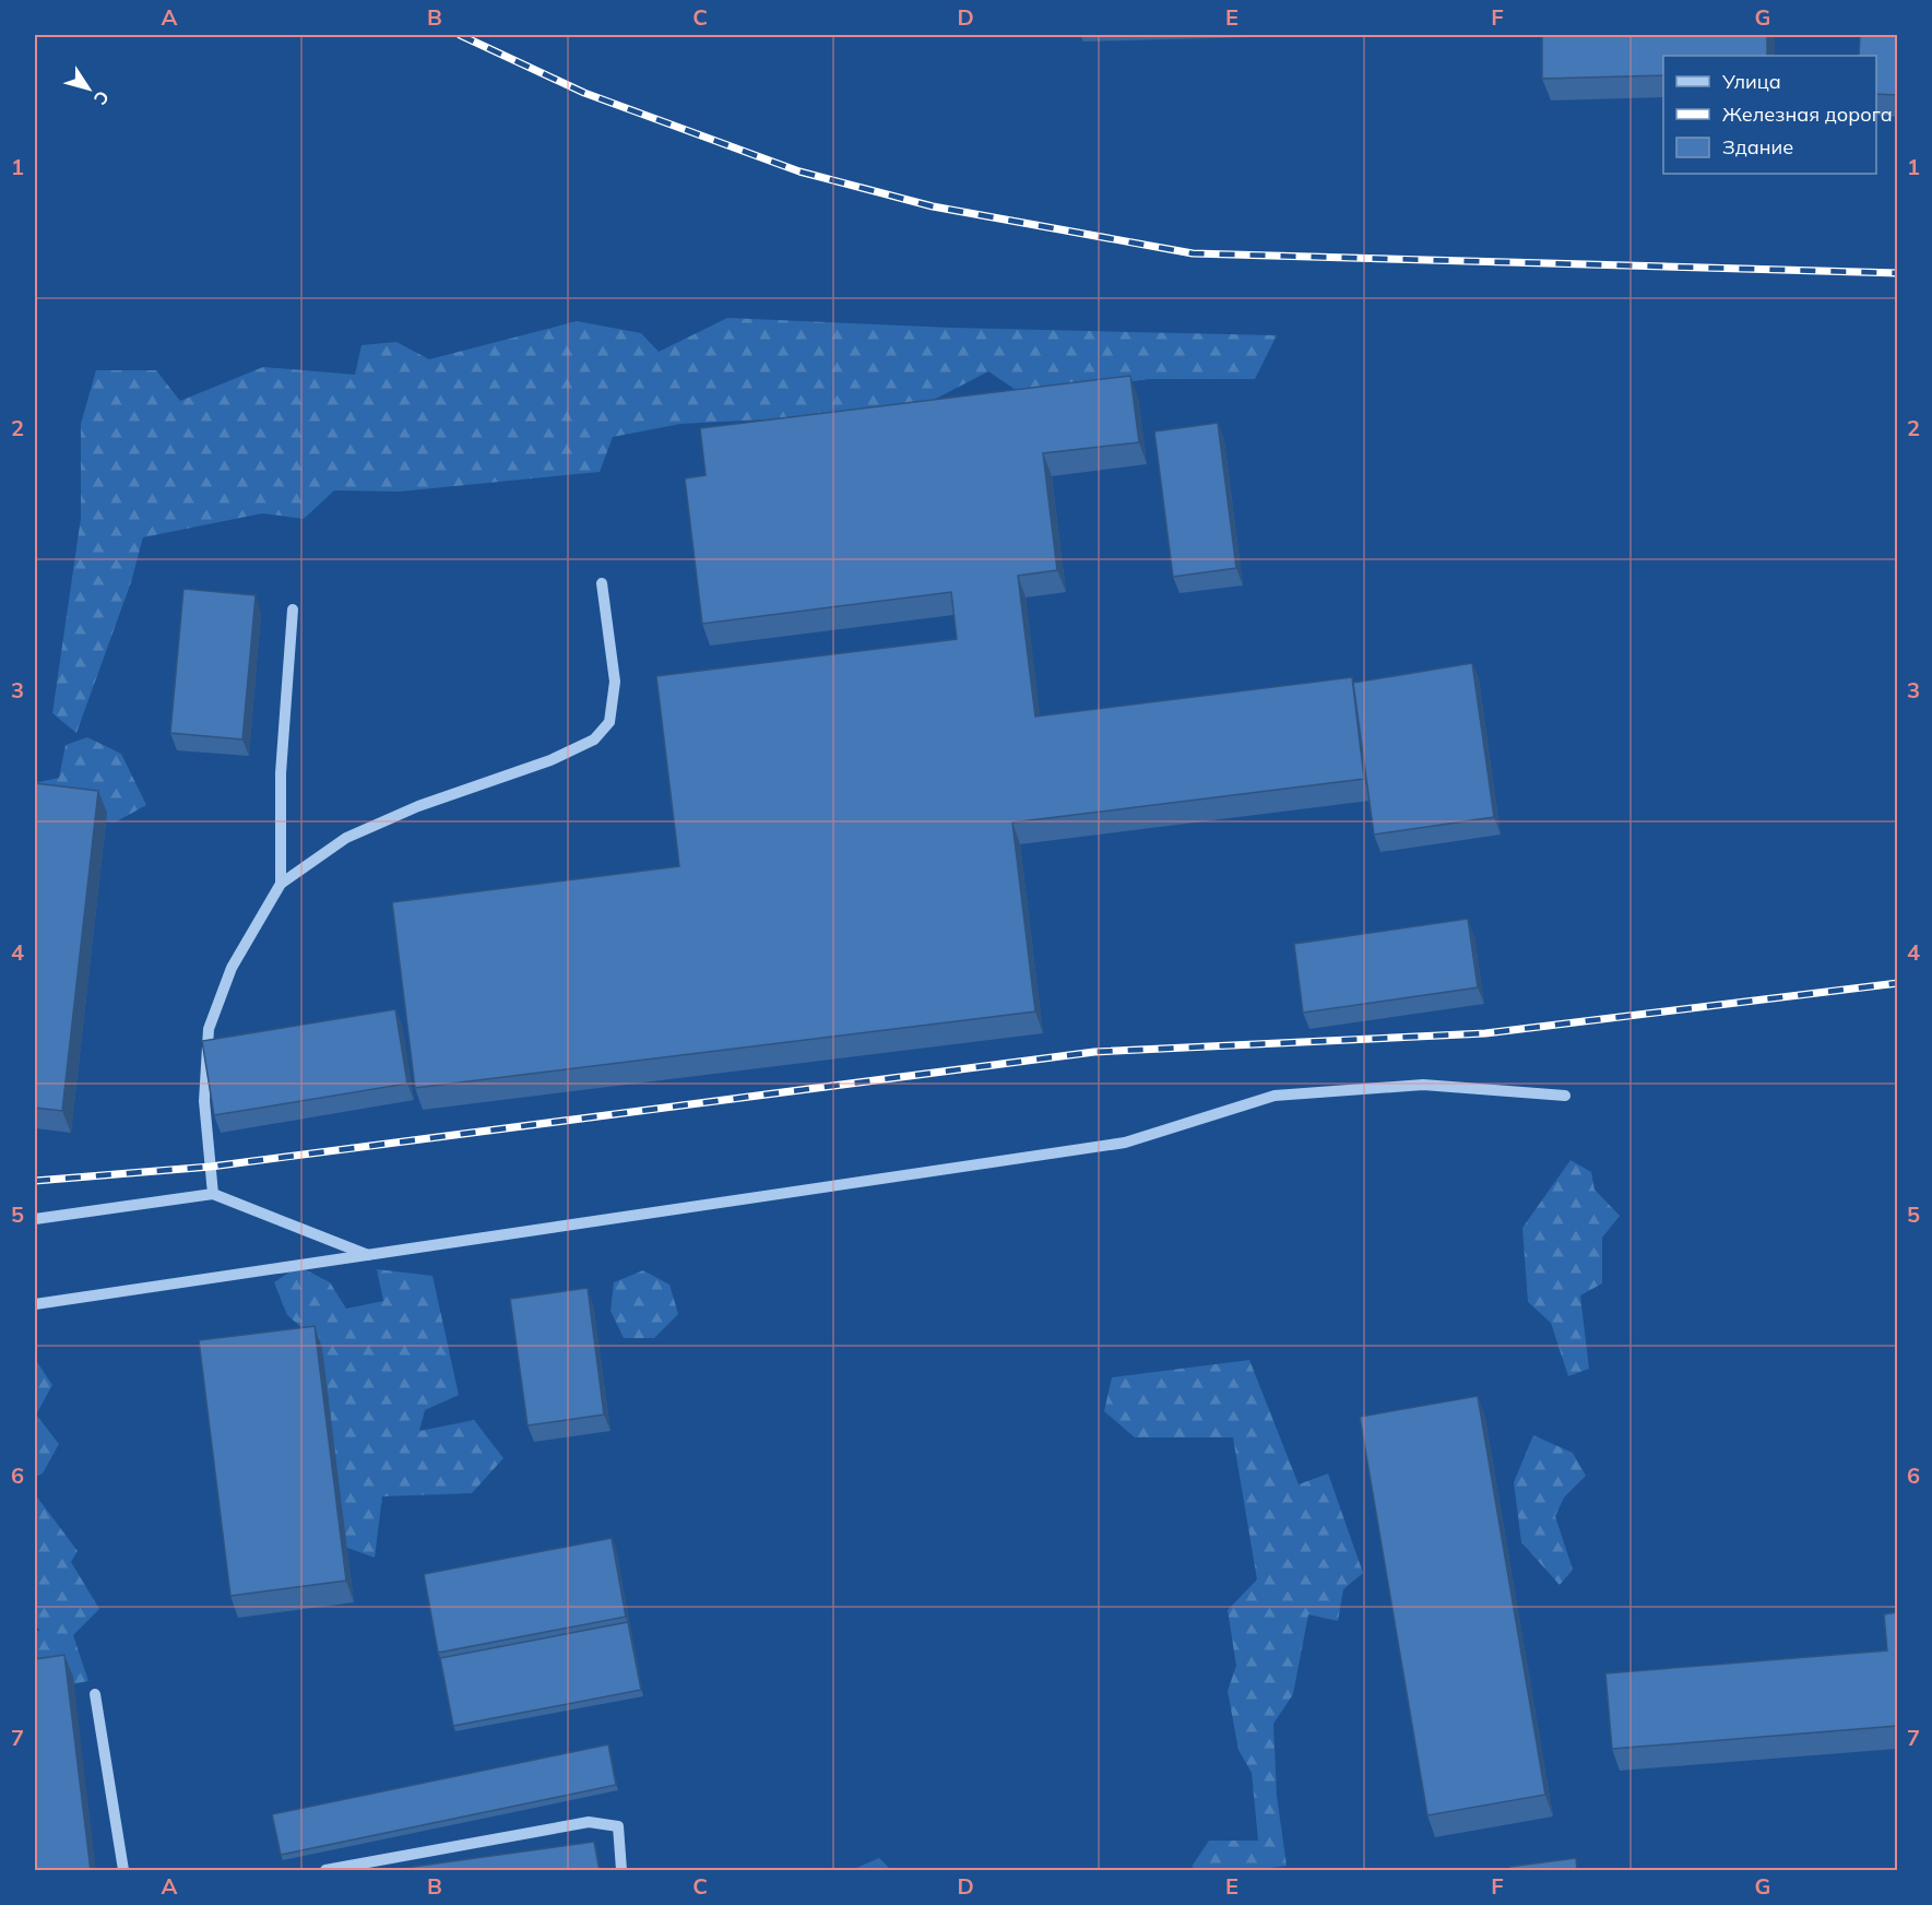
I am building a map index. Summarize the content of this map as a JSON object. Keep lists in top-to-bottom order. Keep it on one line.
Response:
{"legend":["Улица","Железная дорога","Здание"],"north":"bottom right","grid":{"columns":["A","B","C","D","E","F","G"],"rows":["1","2","3","4","5","6","7"]}}
